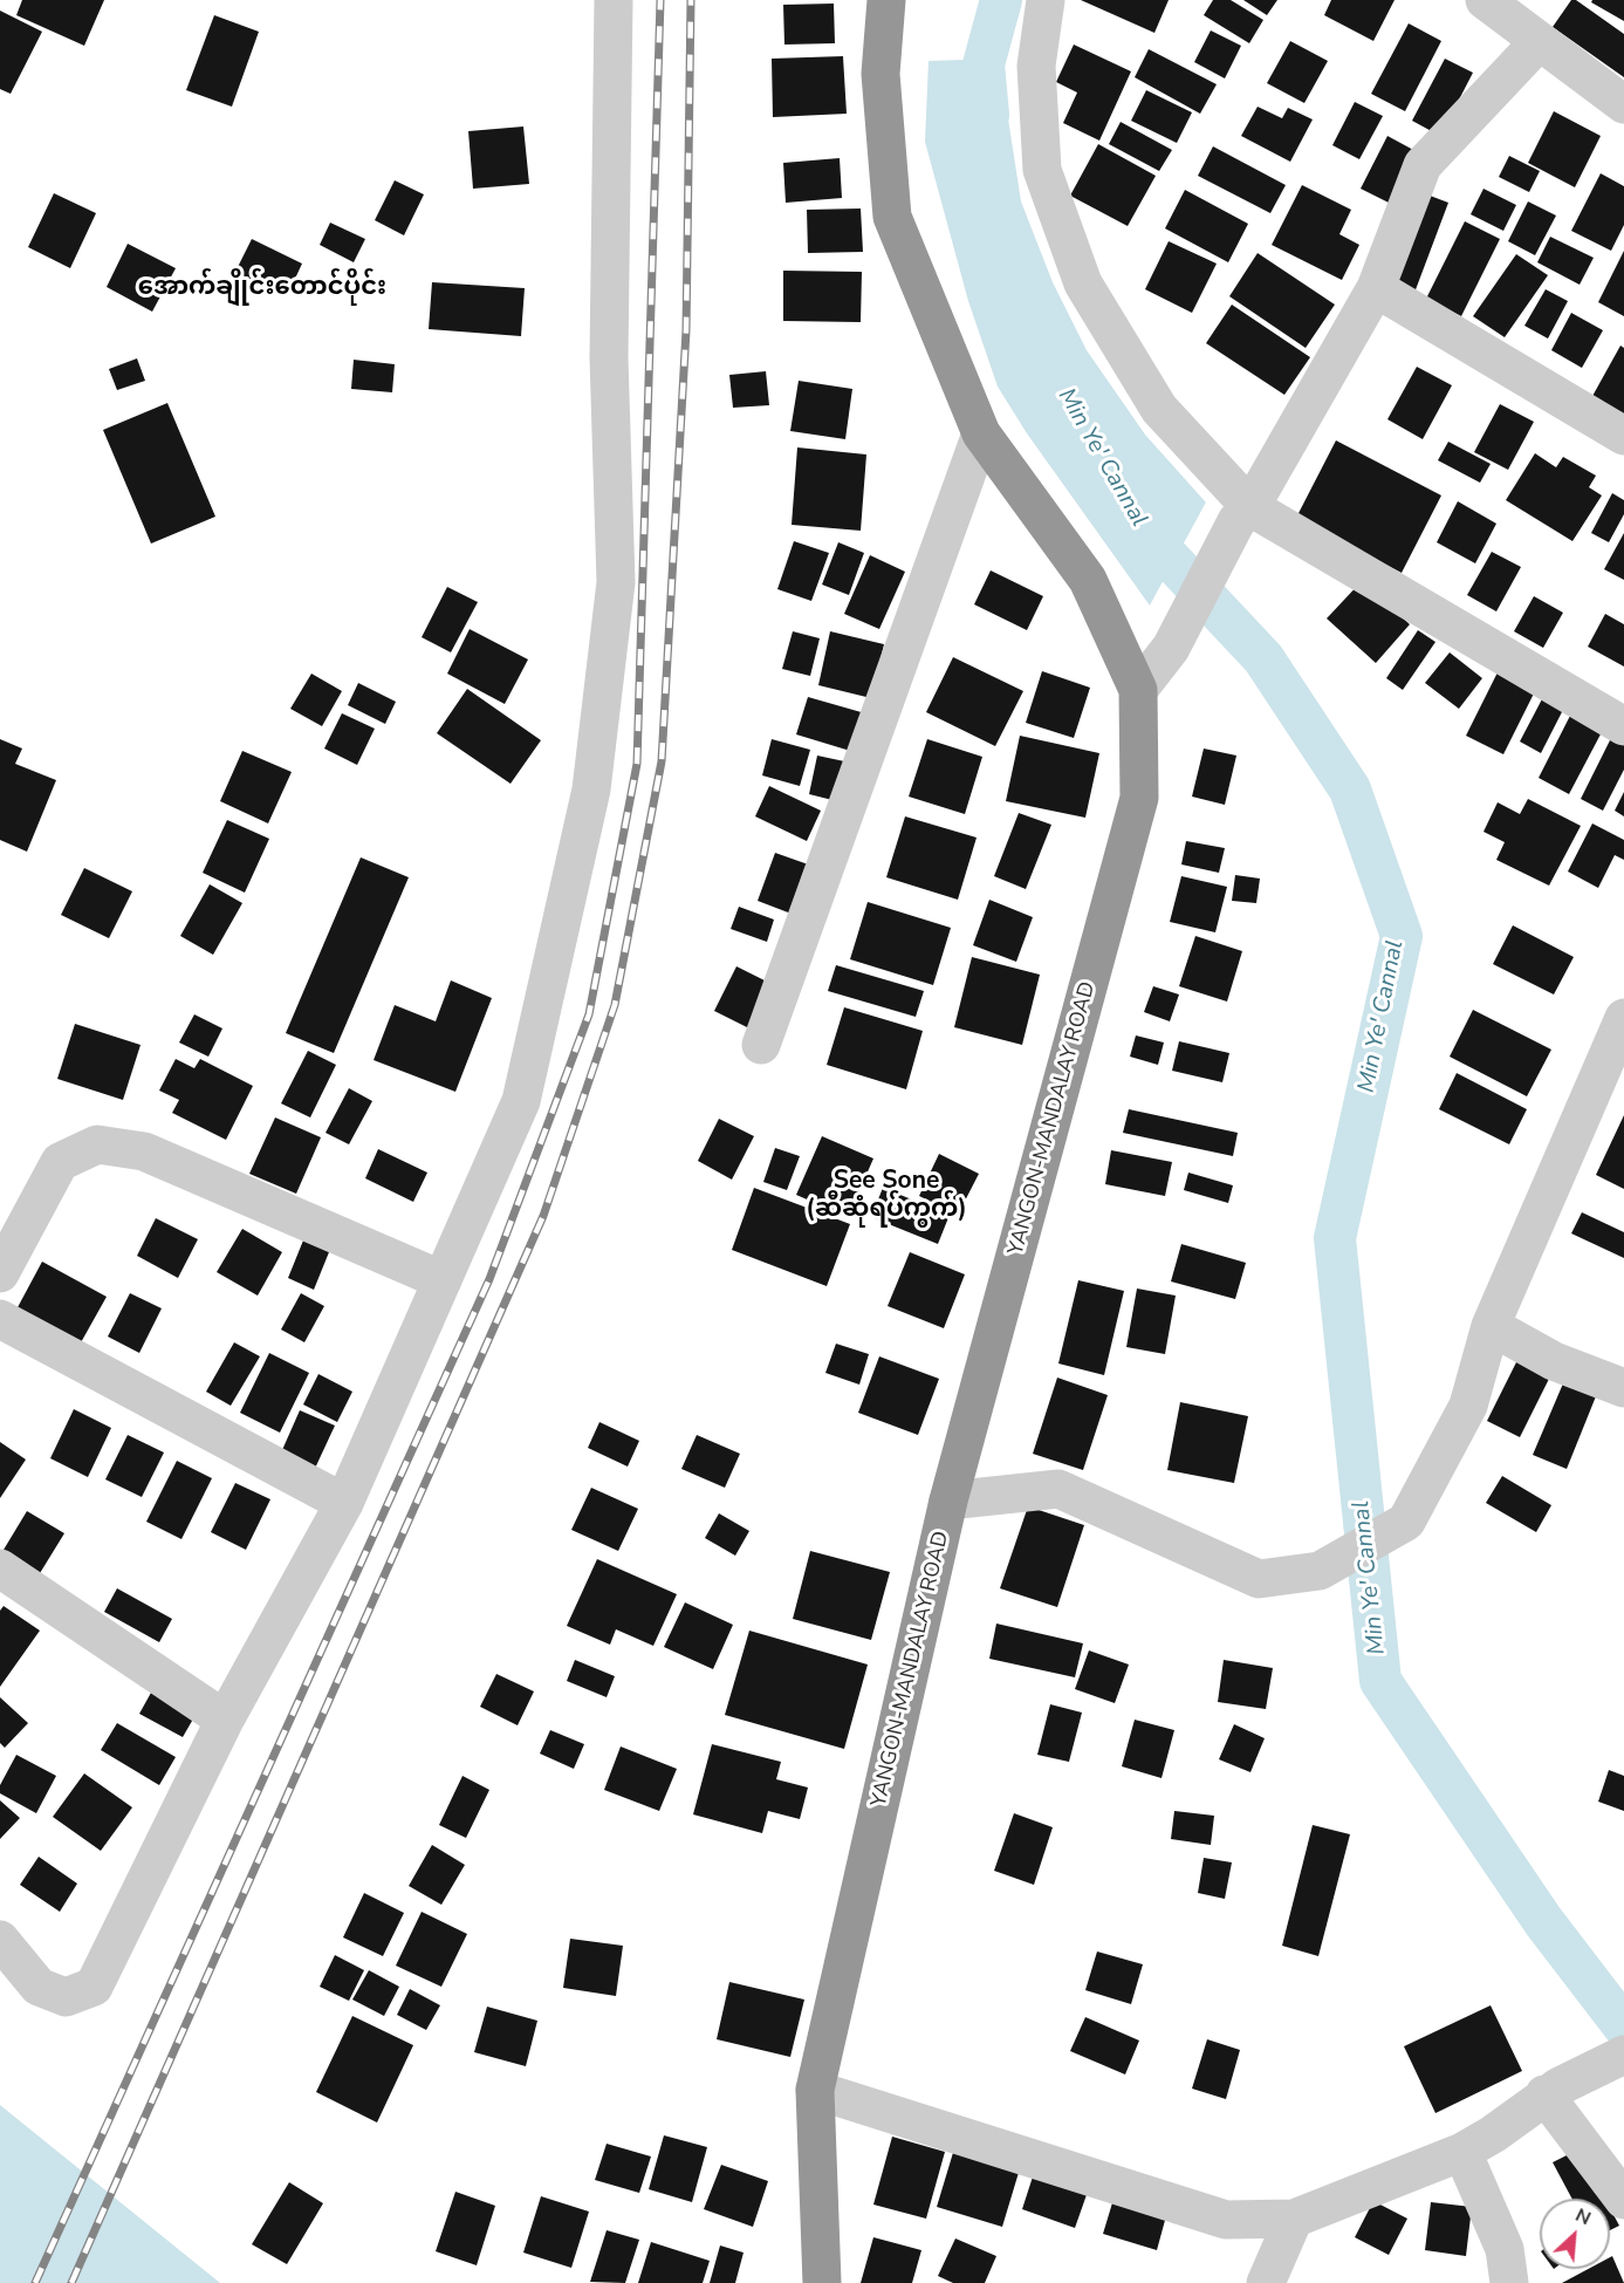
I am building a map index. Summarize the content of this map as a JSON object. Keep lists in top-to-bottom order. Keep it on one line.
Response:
{"streets":{"highway":["YANGON-MANDALAY ROAD"]},"districts":["အောက်ချိုင်းတောင်ပိုင်း","See Sone (ဆီဆုံရပ်ကွက်)"],"water":["Min Ye' Cannal"],"north":"top right"}
